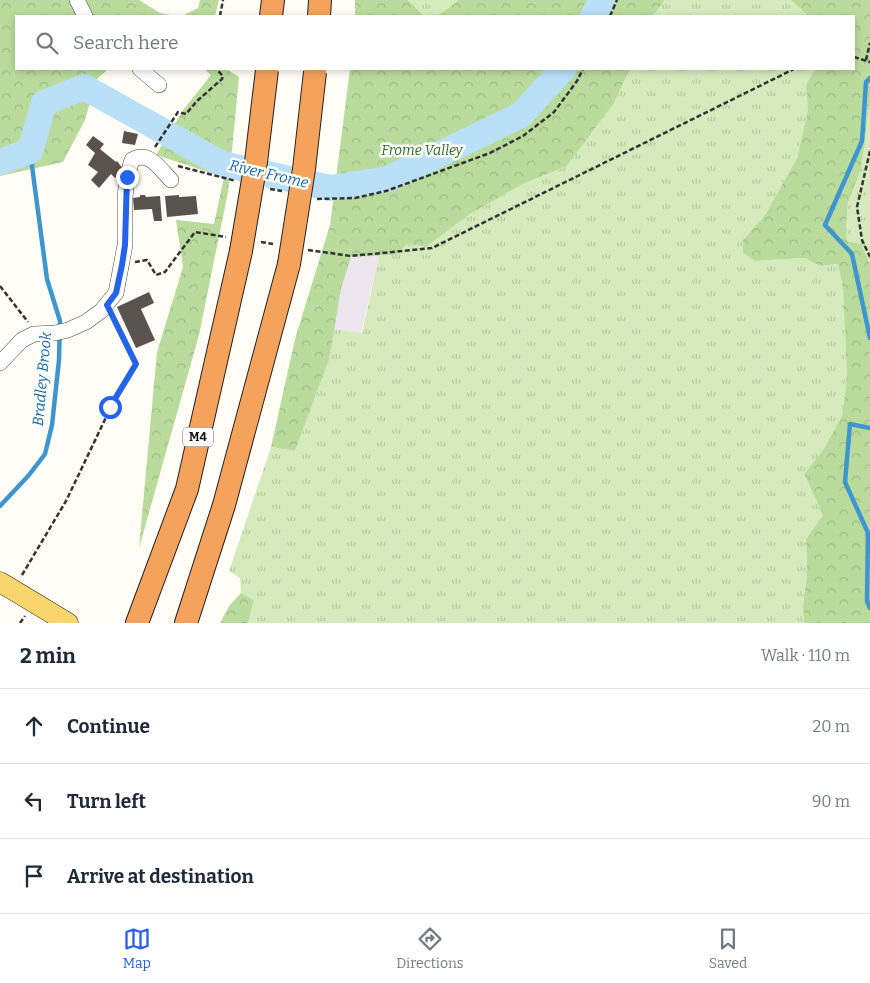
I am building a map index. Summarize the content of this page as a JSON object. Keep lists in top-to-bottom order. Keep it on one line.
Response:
{"streets":{"highway":["M4"]},"water":["River Frome","Bradley Brook"],"parks":["Frome Valley"],"page":{"search":"Search here","heading":["2 min","Walk · 110 m"],"list":[["Continue","20 m"],["Turn left","90 m"],"Arrive at destination"],"nav":["Map","Directions","Saved"]}}
